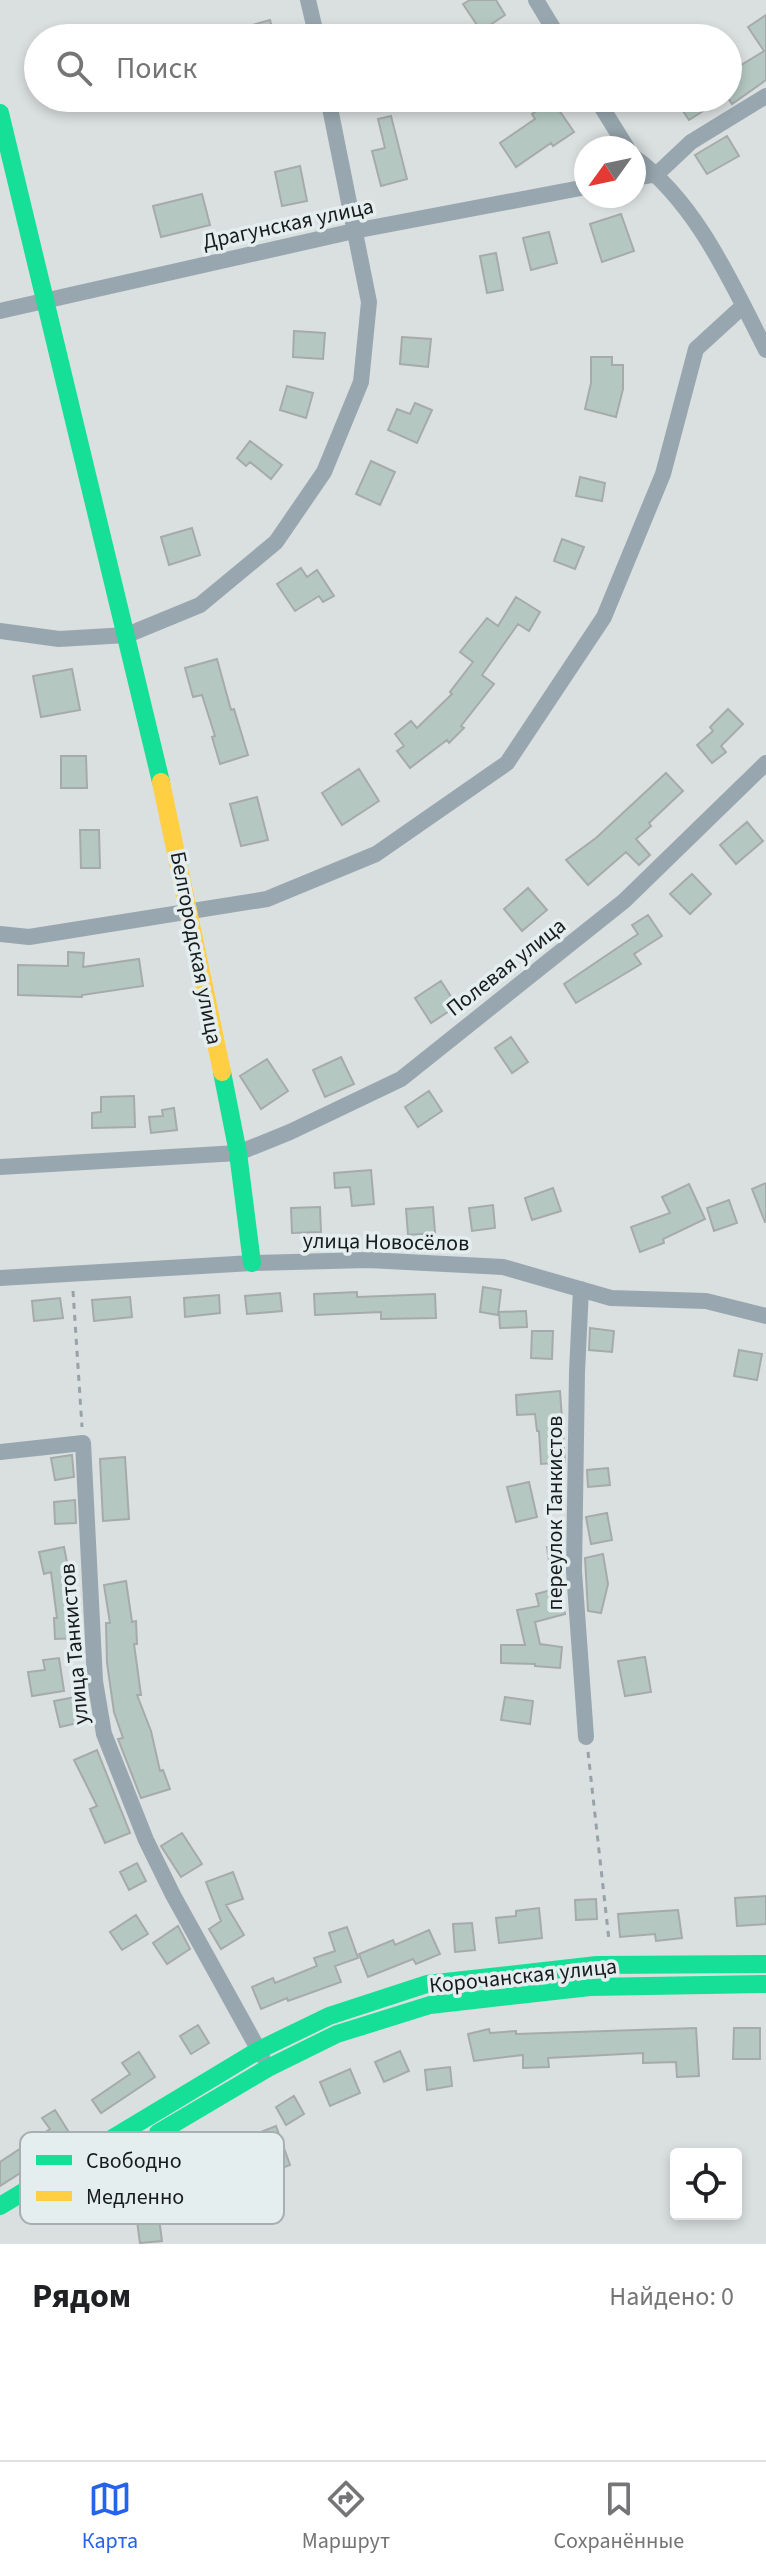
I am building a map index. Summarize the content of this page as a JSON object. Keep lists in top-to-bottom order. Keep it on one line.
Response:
{"streets":{"main road":["Белгородская улица","Корочанская улица"],"street":["Драгунская улица","Полевая улица","улица Новосёлов","переулок Танкистов","улица Танкистов"]},"crossings":[["Драгунская улица","Белгородская улица"],["Белгородская улица","Полевая улица"],["Белгородская улица","улица Новосёлов"],["улица Новосёлов","переулок Танкистов"],["улица Танкистов","Корочанская улица"]],"legend":["Свободно","Медленно"],"north":"bottom left","page":{"search":"Поиск","heading":["Рядом","Найдено: 0"],"nav":["Карта","Маршрут","Сохранённые"]}}
